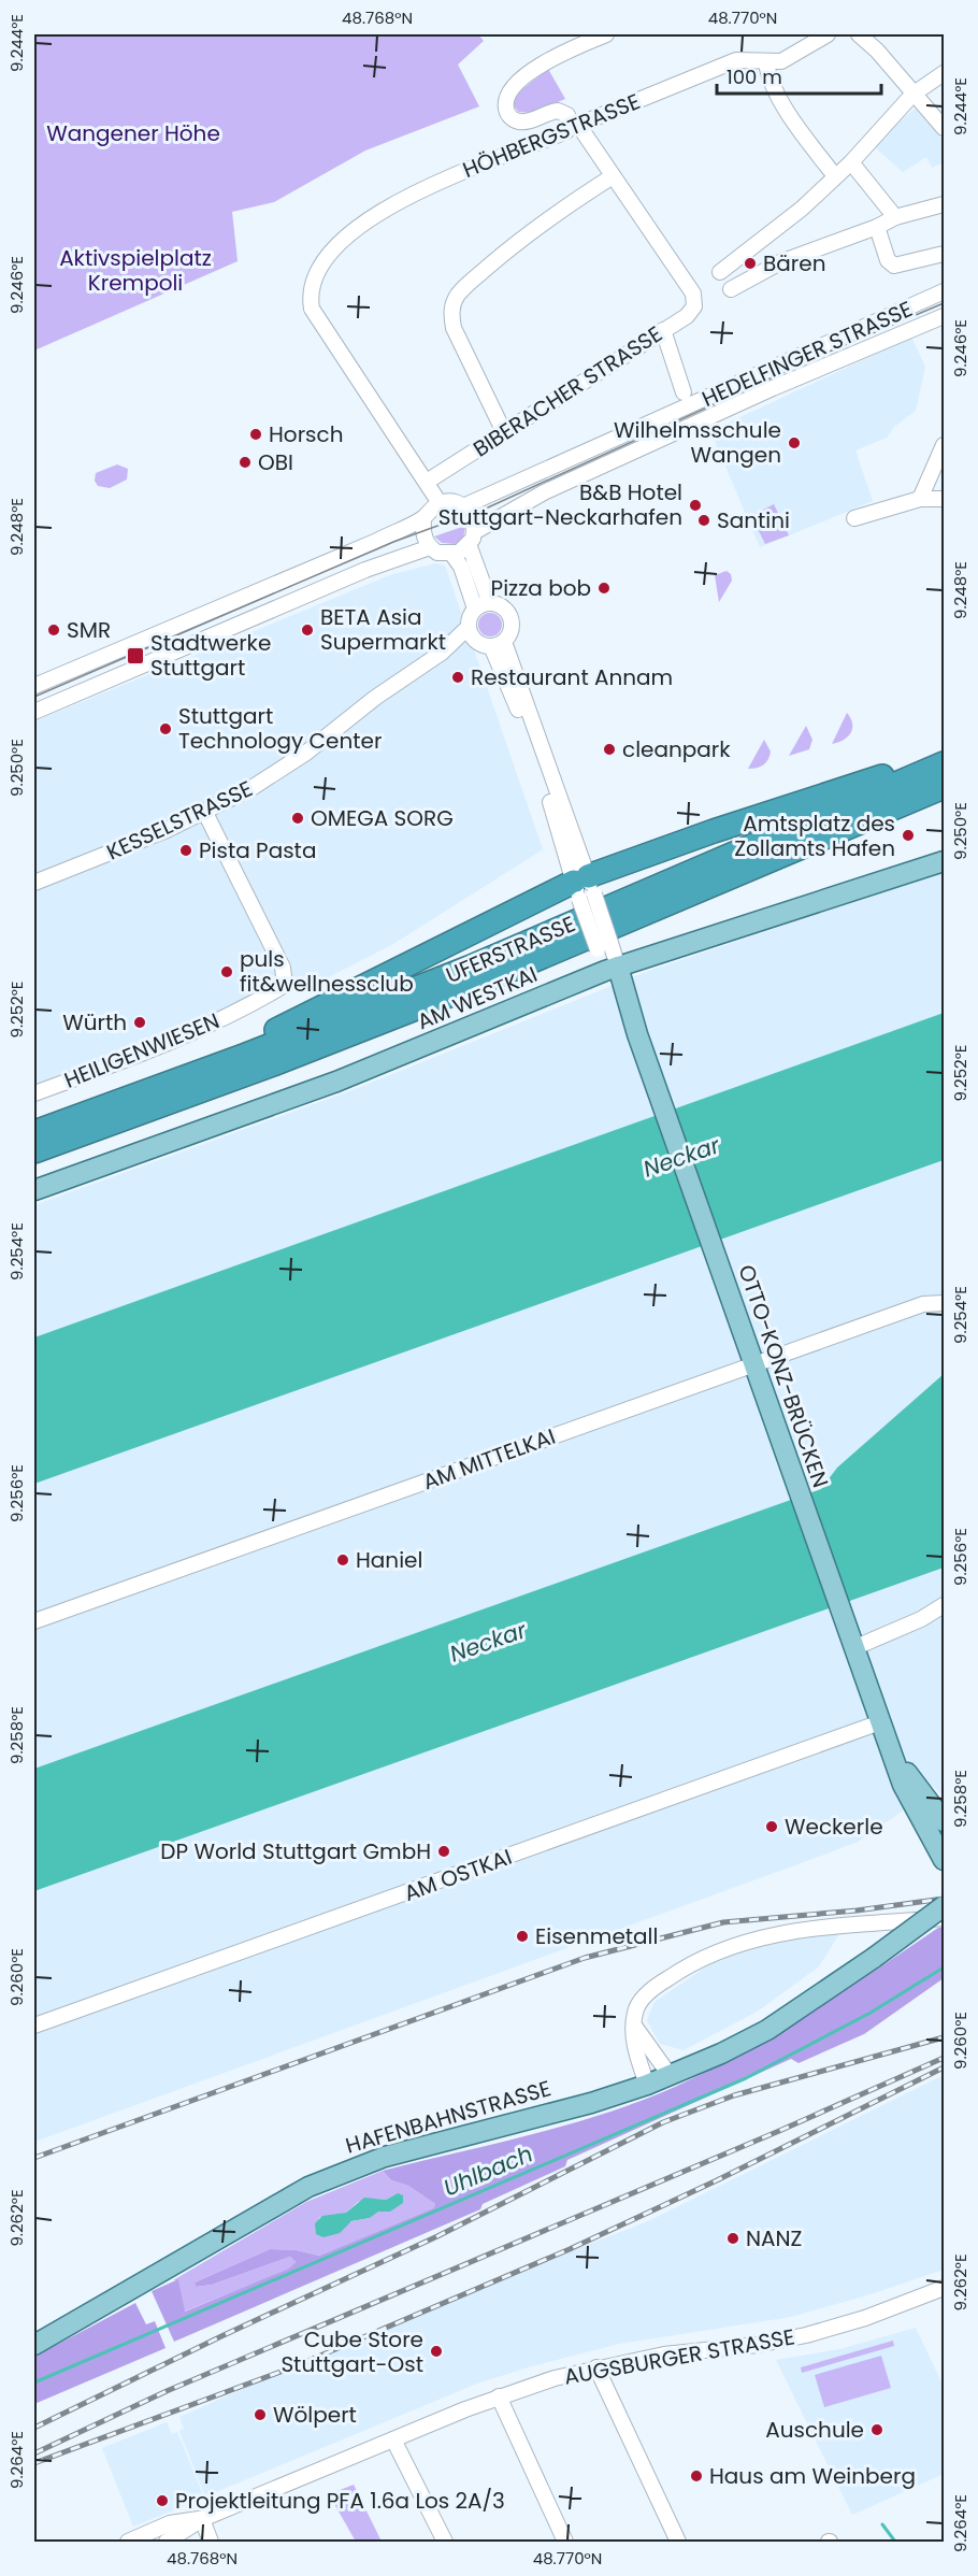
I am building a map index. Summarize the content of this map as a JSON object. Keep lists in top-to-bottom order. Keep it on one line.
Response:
{"streets":{"highway":["UFERSTRASSE"],"main road":["AM WESTKAI","OTTO-KONZ-BRÜCKEN","HAFENBAHNSTRASSE"],"street":["HÖHBERGSTRASSE","HEDELFINGER STRASSE","BIBERACHER STRASSE","KESSELSTRASSE","HEILIGENWIESEN","AM MITTELKAI","AM OSTKAI","AUGSBURGER STRASSE"]},"crossings":[["HÖHBERGSTRASSE","BIBERACHER STRASSE"],["HEDELFINGER STRASSE","OTTO-KONZ-BRÜCKEN"],["KESSELSTRASSE","HEILIGENWIESEN"],["KESSELSTRASSE","OTTO-KONZ-BRÜCKEN"],["AM WESTKAI","OTTO-KONZ-BRÜCKEN"],["OTTO-KONZ-BRÜCKEN","AM MITTELKAI"],["OTTO-KONZ-BRÜCKEN","AM OSTKAI"]],"water":["Neckar","Uhlbach"],"parks":["Wangener Höhe","Aktivspielplatz Krempoli"],"places":{"other":["Bären","Horsch","Wilhelmsschule Wangen","OBI","B&B Hotel Stuttgart-Neckarhafen","Santini","Pizza bob","SMR","BETA Asia Supermarkt","Restaurant Annam","Stuttgart Technology Center","cleanpark","OMEGA SORG","Amtsplatz des Zollamts Hafen","Pista Pasta","puls fit&wellnessclub","Würth","Haniel","Weckerle","DP World Stuttgart GmbH","Eisenmetall","NANZ","Cube Store Stuttgart-Ost","Wölpert","Auschule","Haus am Weinberg","Projektleitung PFA 1.6a Los 2A/3"],"transit":["Stadtwerke Stuttgart"]},"scale_bar":"100 m","coordinates":["48.768°N","48.770°N","9.244°E","9.246°E","9.248°E","9.250°E","9.252°E","9.254°E","9.256°E","9.258°E","9.260°E","9.262°E","9.264°E"]}
